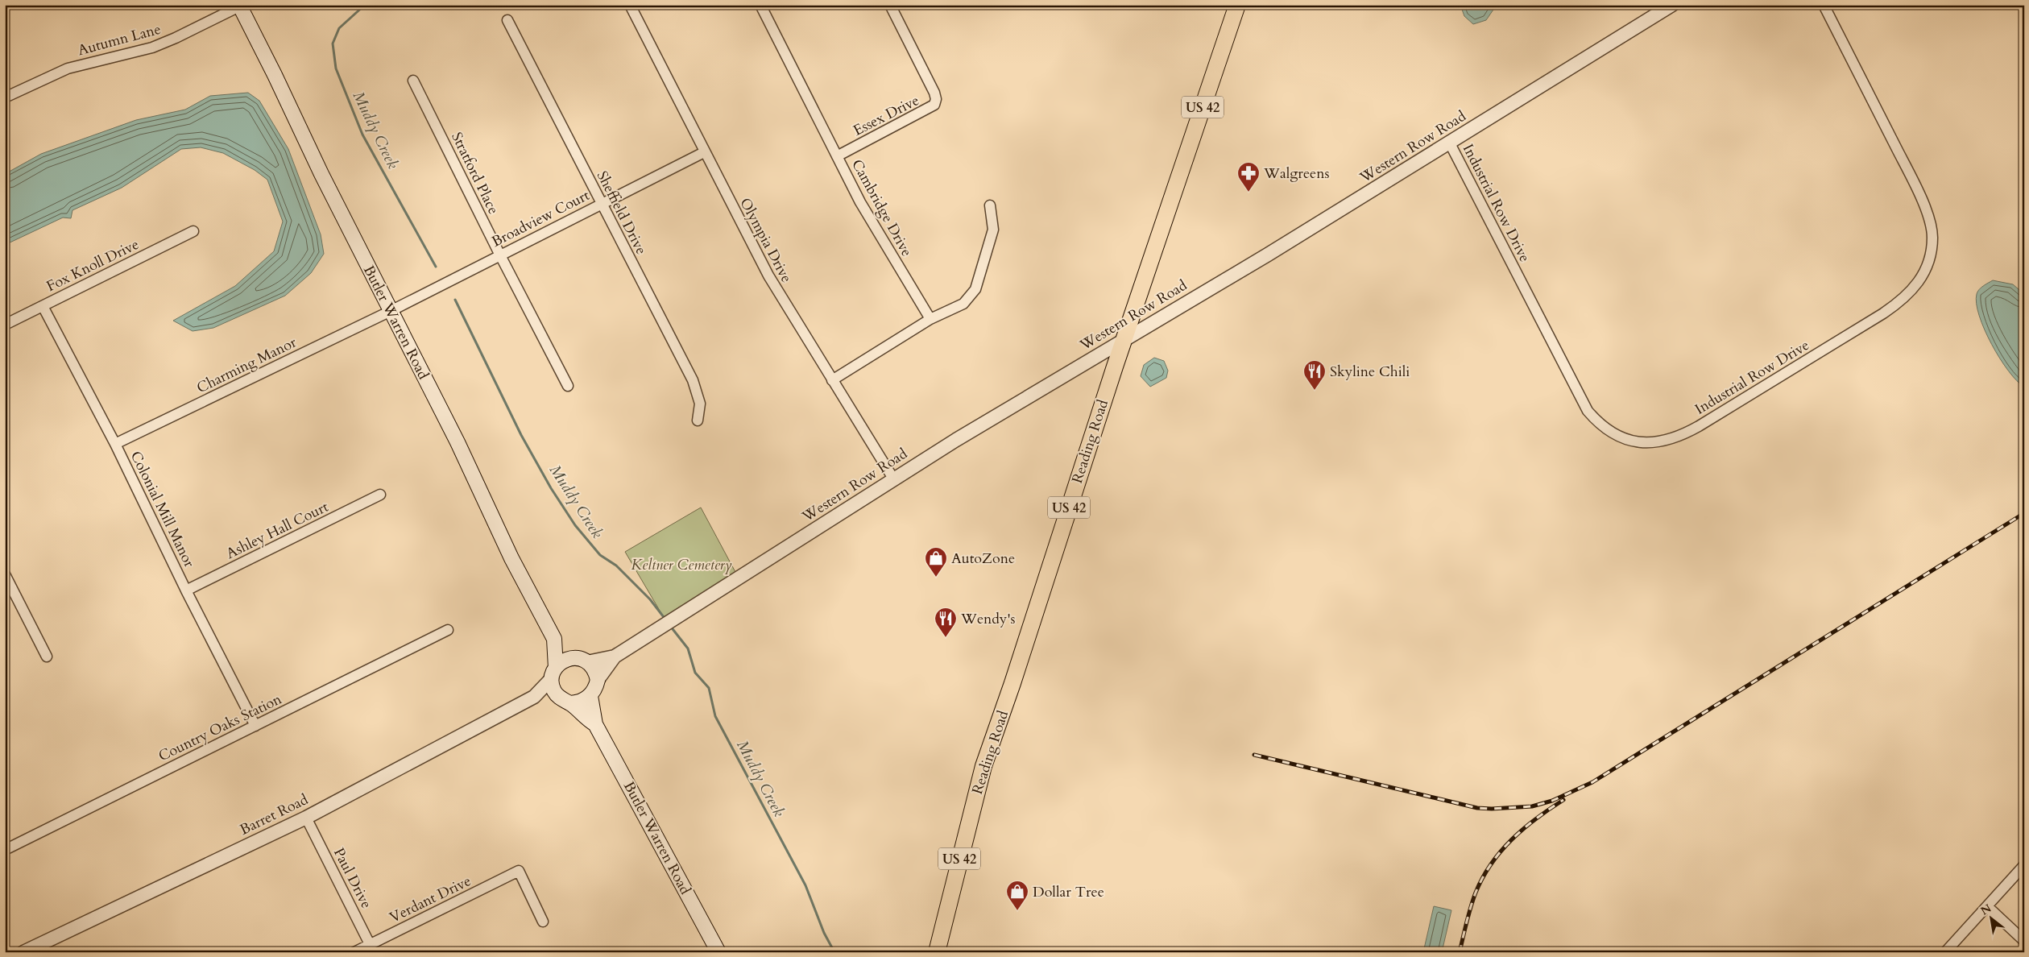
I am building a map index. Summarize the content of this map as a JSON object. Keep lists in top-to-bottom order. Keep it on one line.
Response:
{"streets":{"main road":["US 42","Butler Warren Road","Reading Road"],"street":["Autumn Lane","Essex Drive","Western Row Road","Stratford Place","Industrial Row Drive","Cambridge Drive","Sheffield Drive","Broadview Court","Olympia Drive","Fox Knoll Drive","Charming Manor","Colonial Mill Manor","Ashley Hall Court","Country Oaks Station","Barret Road","Paul Drive","Verdant Drive"]},"crossings":[["Autumn Lane","Butler Warren Road"],["Essex Drive","Cambridge Drive"],["Western Row Road","Industrial Row Drive"],["Western Row Road","Olympia Drive"],["Western Row Road","Butler Warren Road"],["Western Row Road","Reading Road"],["Western Row Road","Barret Road"],["Stratford Place","Broadview Court"],["Sheffield Drive","Broadview Court"],["Broadview Court","Olympia Drive"],["Broadview Court","Butler Warren Road"],["Broadview Court","Charming Manor"],["Fox Knoll Drive","Colonial Mill Manor"],["Butler Warren Road","Charming Manor"],["Butler Warren Road","Barret Road"],["Charming Manor","Colonial Mill Manor"],["Colonial Mill Manor","Ashley Hall Court"],["Colonial Mill Manor","Country Oaks Station"],["Barret Road","Paul Drive"],["Paul Drive","Verdant Drive"]],"water":["Muddy Creek"],"parks":["Keltner Cemetery"],"places":{"pharmacy":["Walgreens"],"restaurant":["Skyline Chili","Wendy's"],"shop":["AutoZone","Dollar Tree"]},"north":"top left"}
